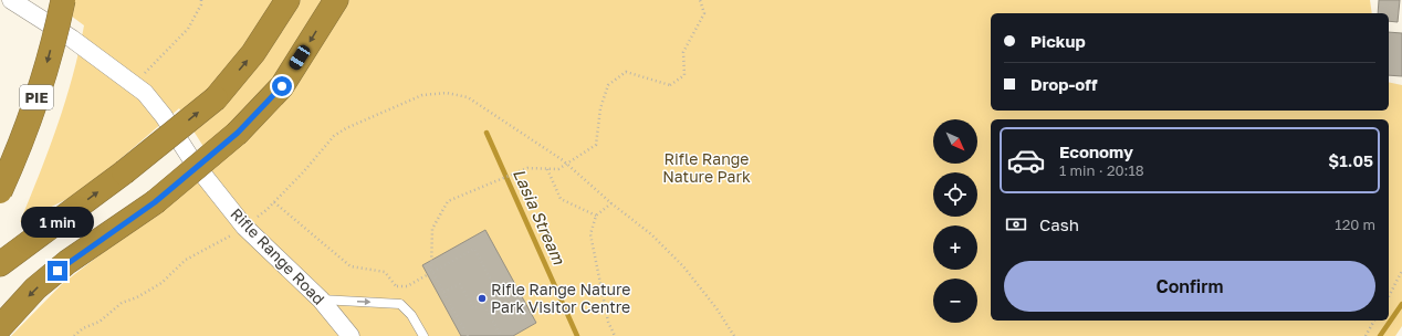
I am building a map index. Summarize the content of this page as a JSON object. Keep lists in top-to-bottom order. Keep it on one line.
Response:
{"streets":{"highway":["PIE"],"street":["Rifle Range Road"]},"water":["Lasia Stream"],"parks":["Rifle Range Nature Park"],"places":["Rifle Range Nature Park Visitor Centre"],"north":"bottom right","page":{"banner":["Pickup","Drop-off"],"map_buttons":["+","−"],"list":[{"name":"Economy","note":"1 min · 20:18","value":"$1.05"}],"pay":["Cash","120 m"],"bubble":"1 min","buttons":"Confirm"}}
